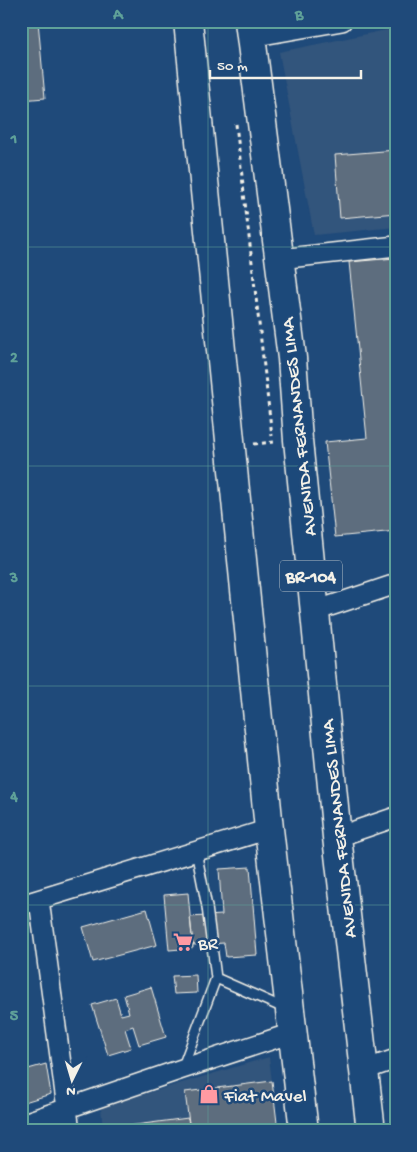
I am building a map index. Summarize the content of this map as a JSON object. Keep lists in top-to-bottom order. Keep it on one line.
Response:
{"streets":{"highway":["AVENIDA FERNANDES LIMA","BR-104"]},"places":{"supermarket":["BR"],"shop":["Fiat Mavel"]},"scale_bar":"50 m","north":"bottom","grid":{"columns":["A","B"],"rows":["1","2","3","4","5"]}}
